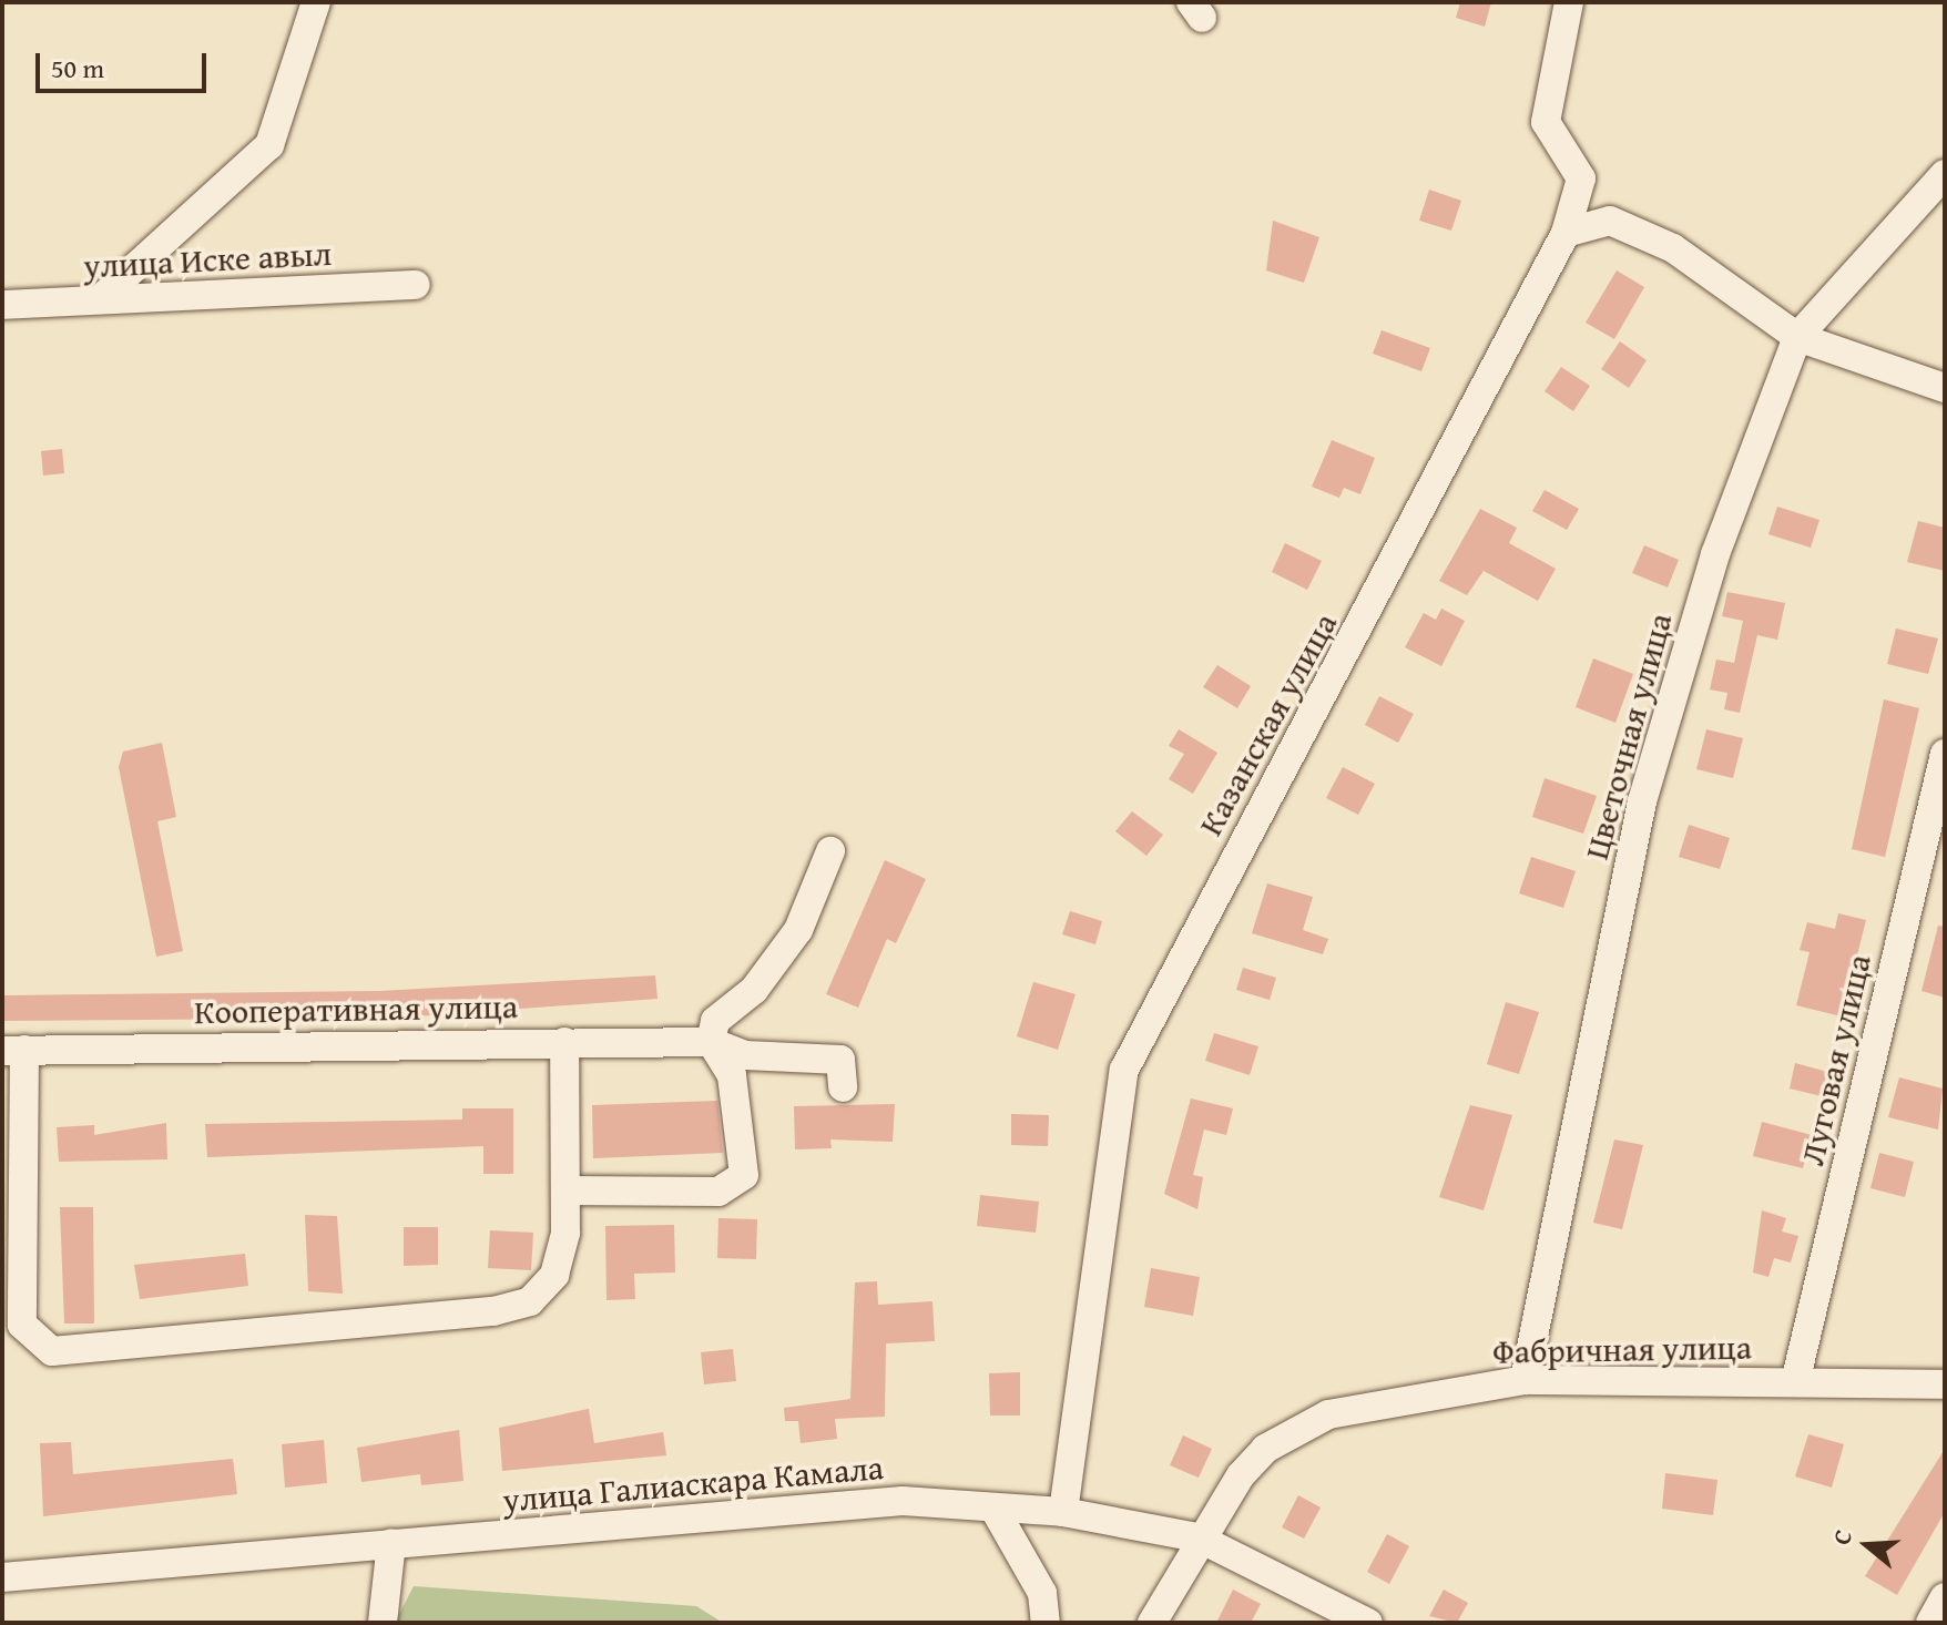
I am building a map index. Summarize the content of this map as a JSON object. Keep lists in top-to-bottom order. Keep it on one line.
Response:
{"streets":{"street":["улица Иске авыл","Казанская улица","Цветочная улица","Кооперативная улица","Луговая улица","Фабричная улица","улица Галиаскара Камала"]},"crossings":[["Казанская улица","улица Галиаскара Камала"],["Цветочная улица","Фабричная улица"],["Луговая улица","Фабричная улица"],["Фабричная улица","улица Галиаскара Камала"]],"scale_bar":"50 m","north":"left"}
